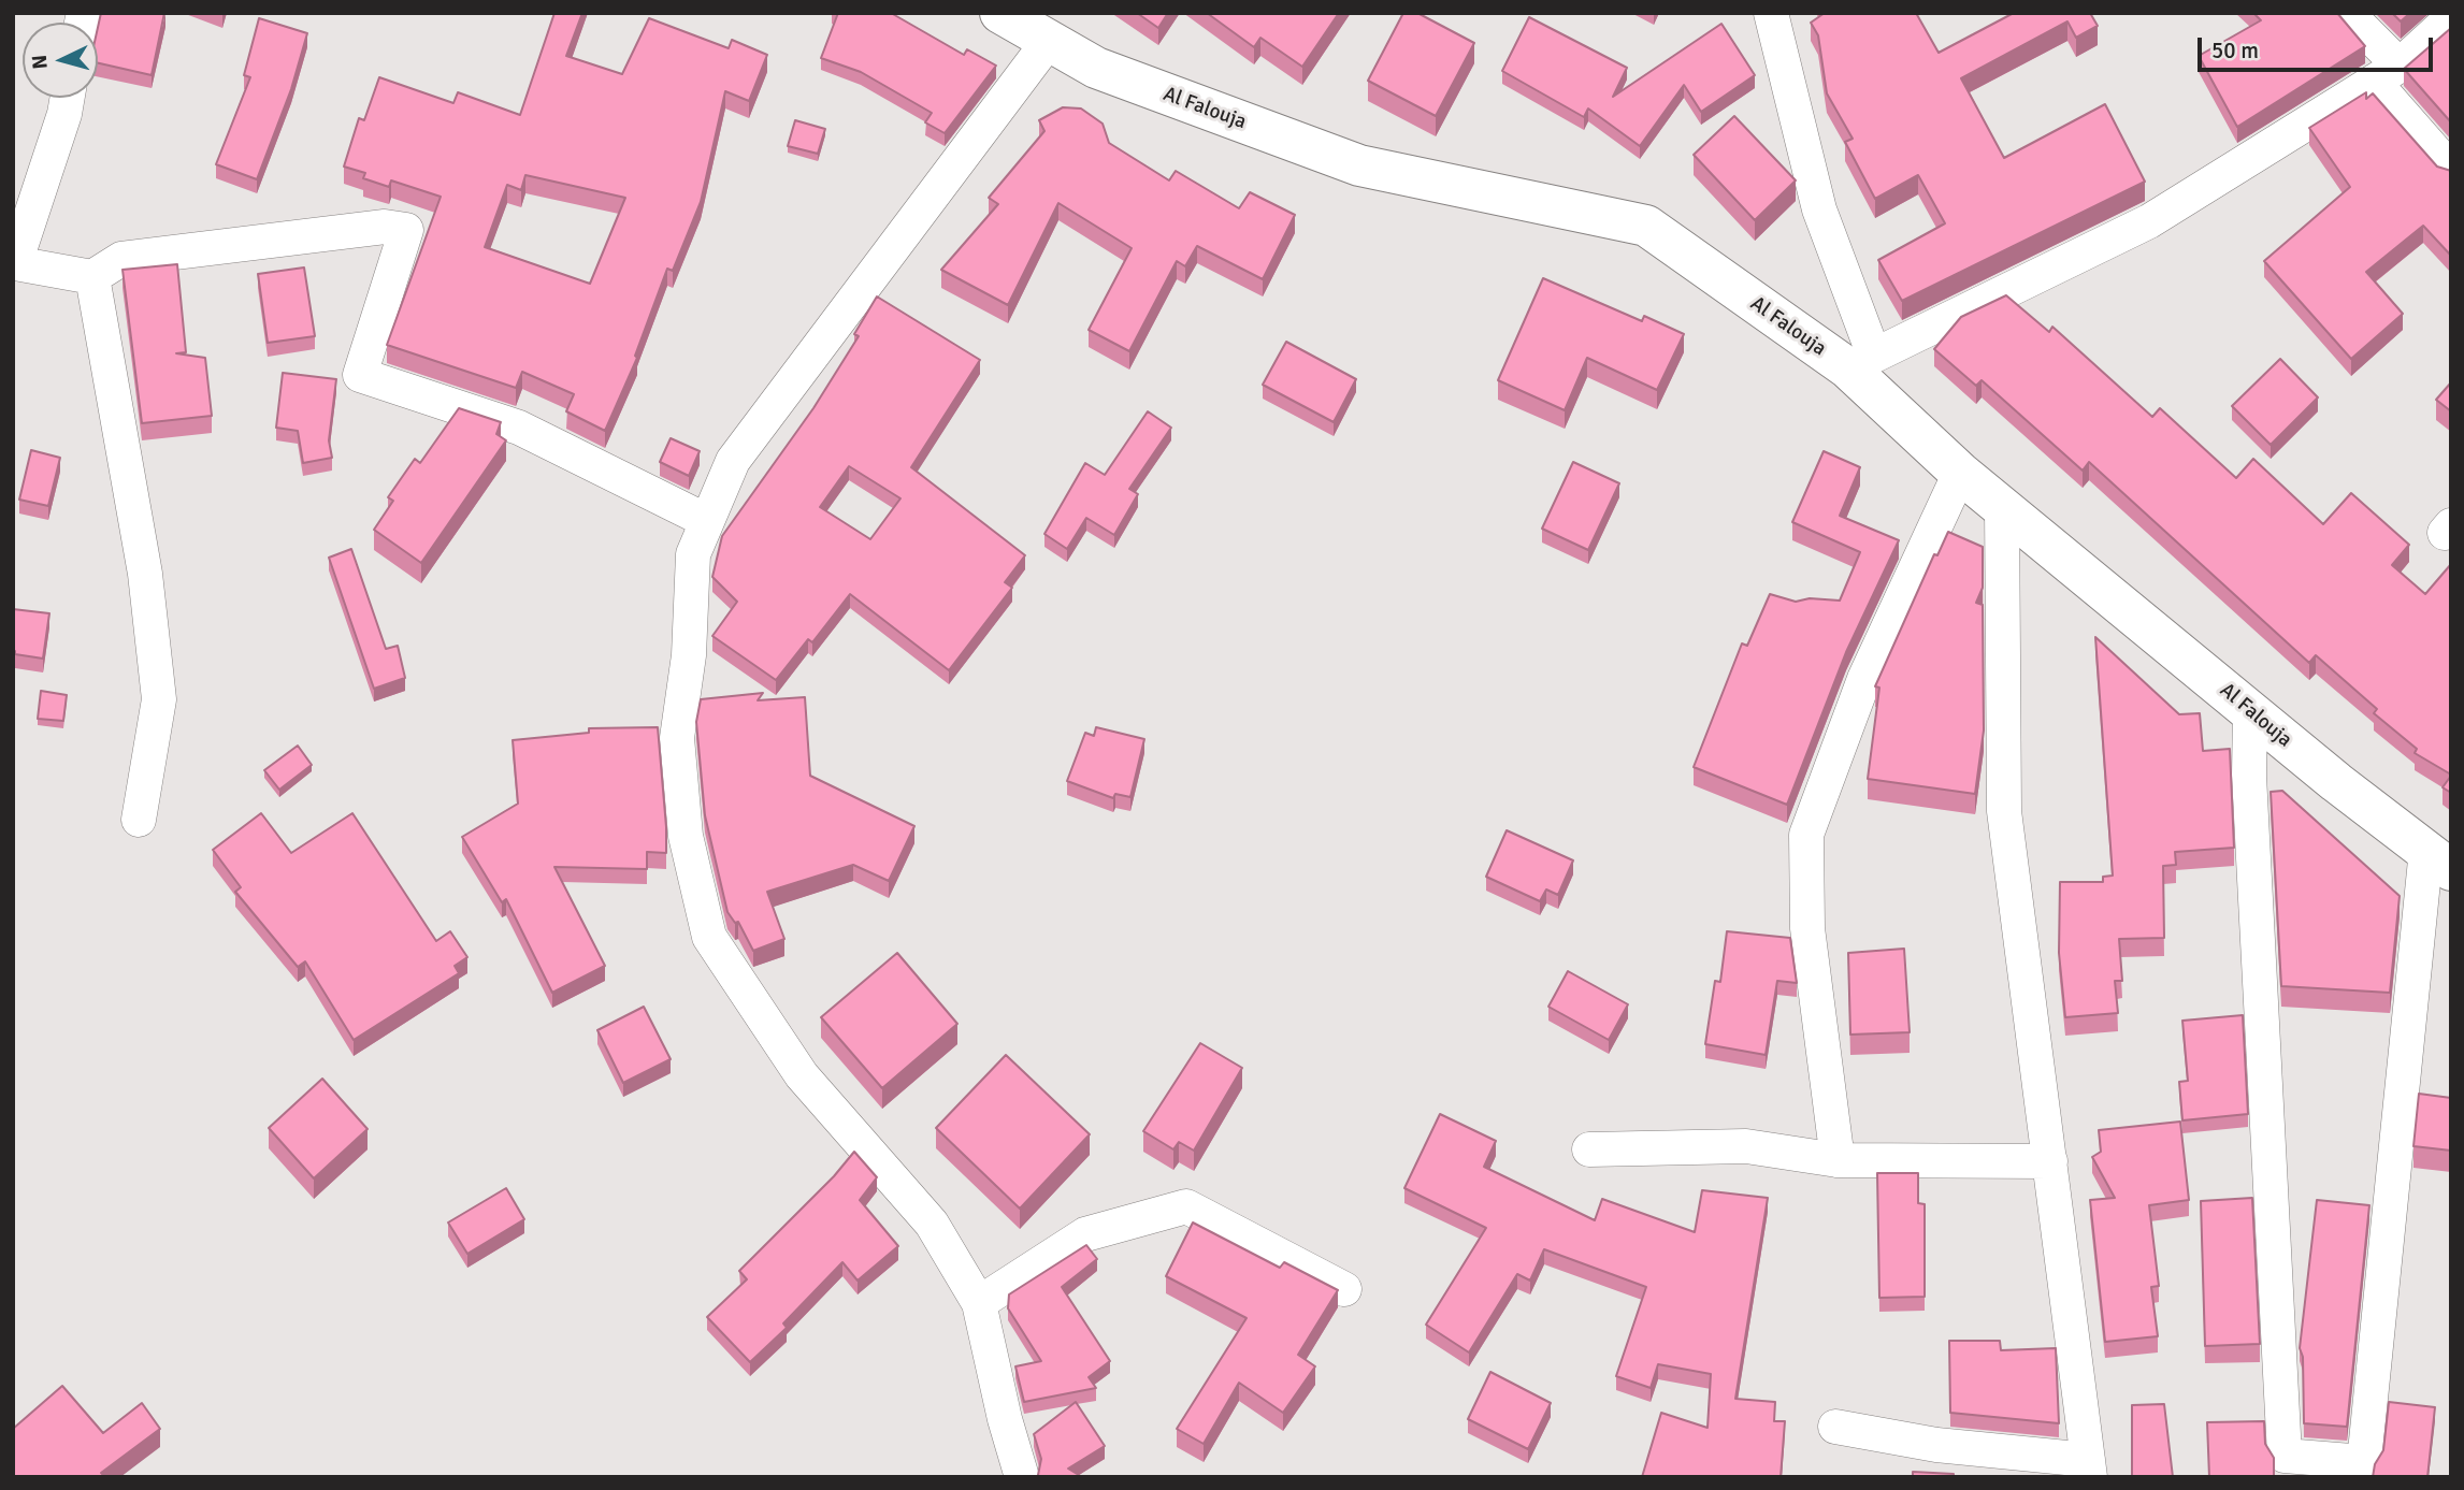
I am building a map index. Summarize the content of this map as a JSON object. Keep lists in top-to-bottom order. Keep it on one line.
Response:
{"streets":{"main road":["Al Falouja"]},"scale_bar":"50 m","north":"left"}
